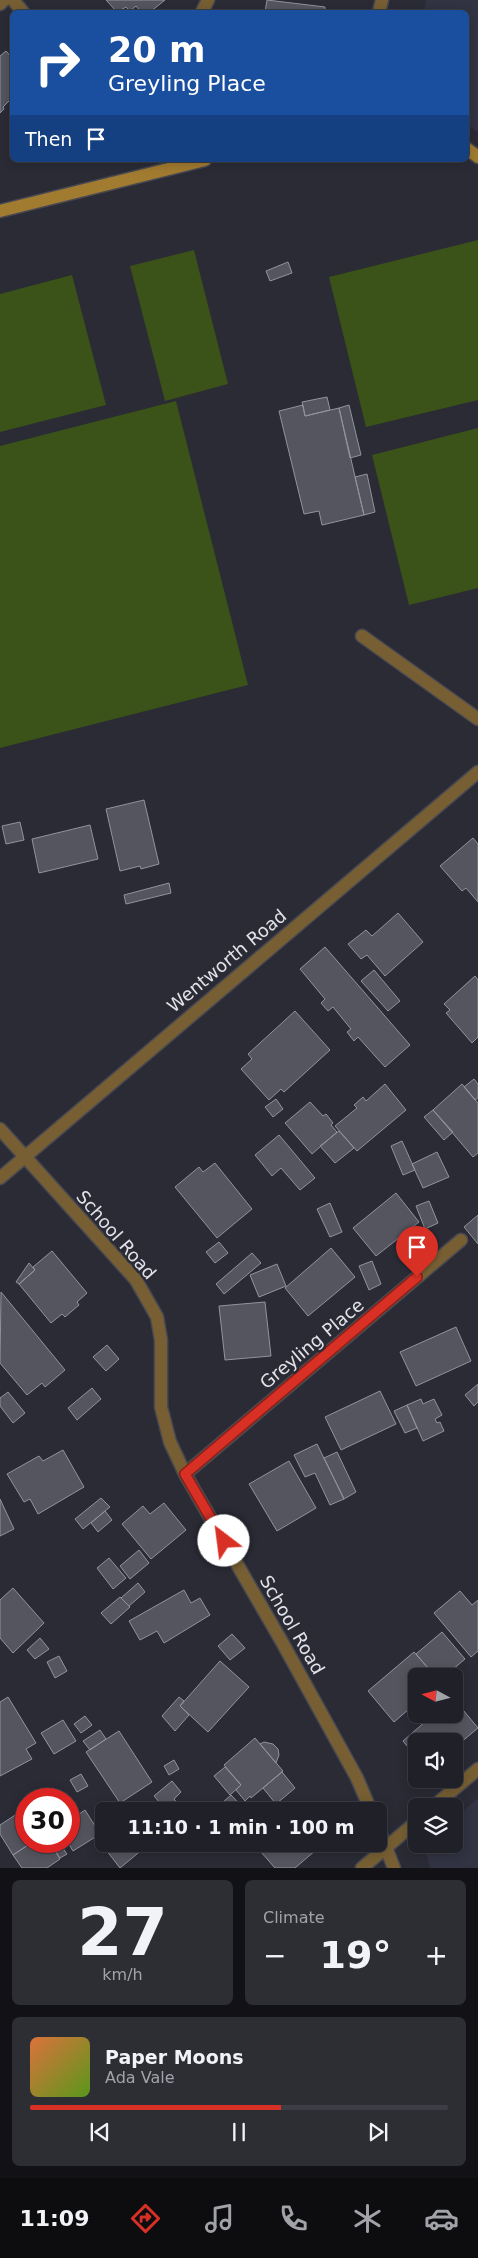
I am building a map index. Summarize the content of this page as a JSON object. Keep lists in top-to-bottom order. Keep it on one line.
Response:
{"streets":{"street":["Wentworth Road","School Road","Greyling Place"]},"crossings":[["Wentworth Road","School Road"],["School Road","Greyling Place"]],"north":"left","page":{"turn":["20 m","Greyling Place"],"then":"Then","limit":"30","trip":"11:10 · 1 min · 100 m","tile":[["27","km/h"],"Climate"],"heat":["−","19°","+"],"song":["Paper Moons","Ada Vale"],"tabs":"11:09"}}
